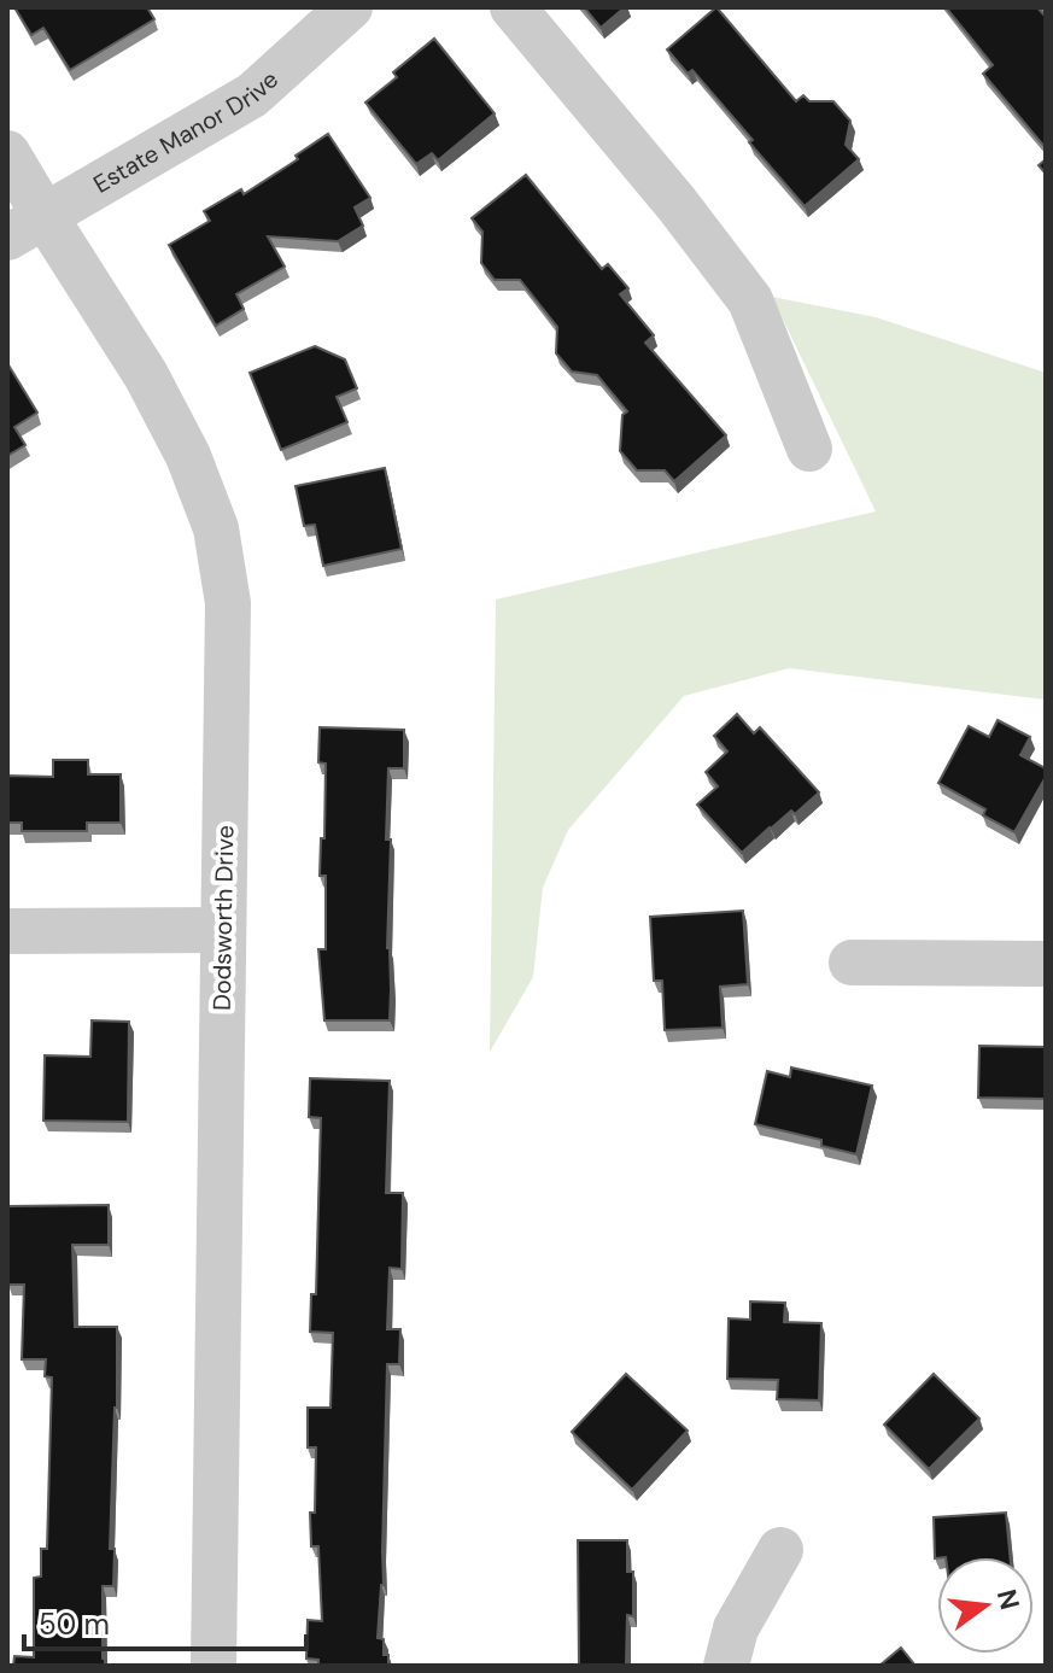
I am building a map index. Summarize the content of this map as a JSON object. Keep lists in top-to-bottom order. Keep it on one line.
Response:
{"streets":{"street":["Estate Manor Drive","Dodsworth Drive"]},"crossings":[["Estate Manor Drive","Dodsworth Drive"]],"scale_bar":"50 m","north":"right"}
